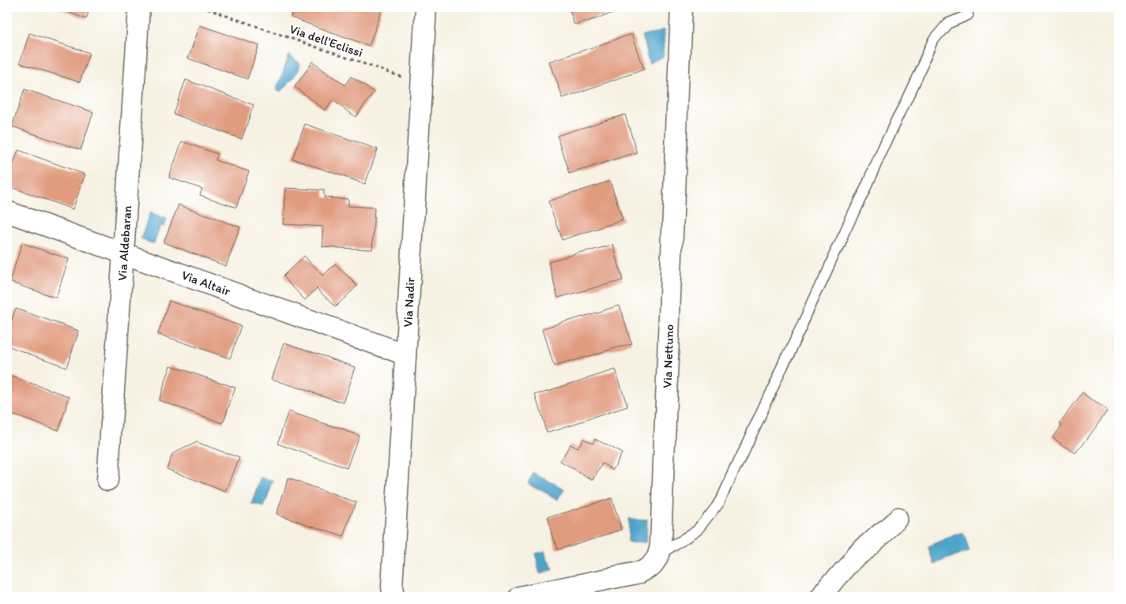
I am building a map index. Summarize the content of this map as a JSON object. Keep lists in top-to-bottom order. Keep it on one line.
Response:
{"streets":{"street":["Via Aldebaran","Via Altair","Via Nadir","Via Nettuno"],"path":["Via dell'Eclissi"]},"crossings":[["Via dell'Eclissi","Via Nadir"],["Via Aldebaran","Via Altair"],["Via Altair","Via Nadir"]]}
